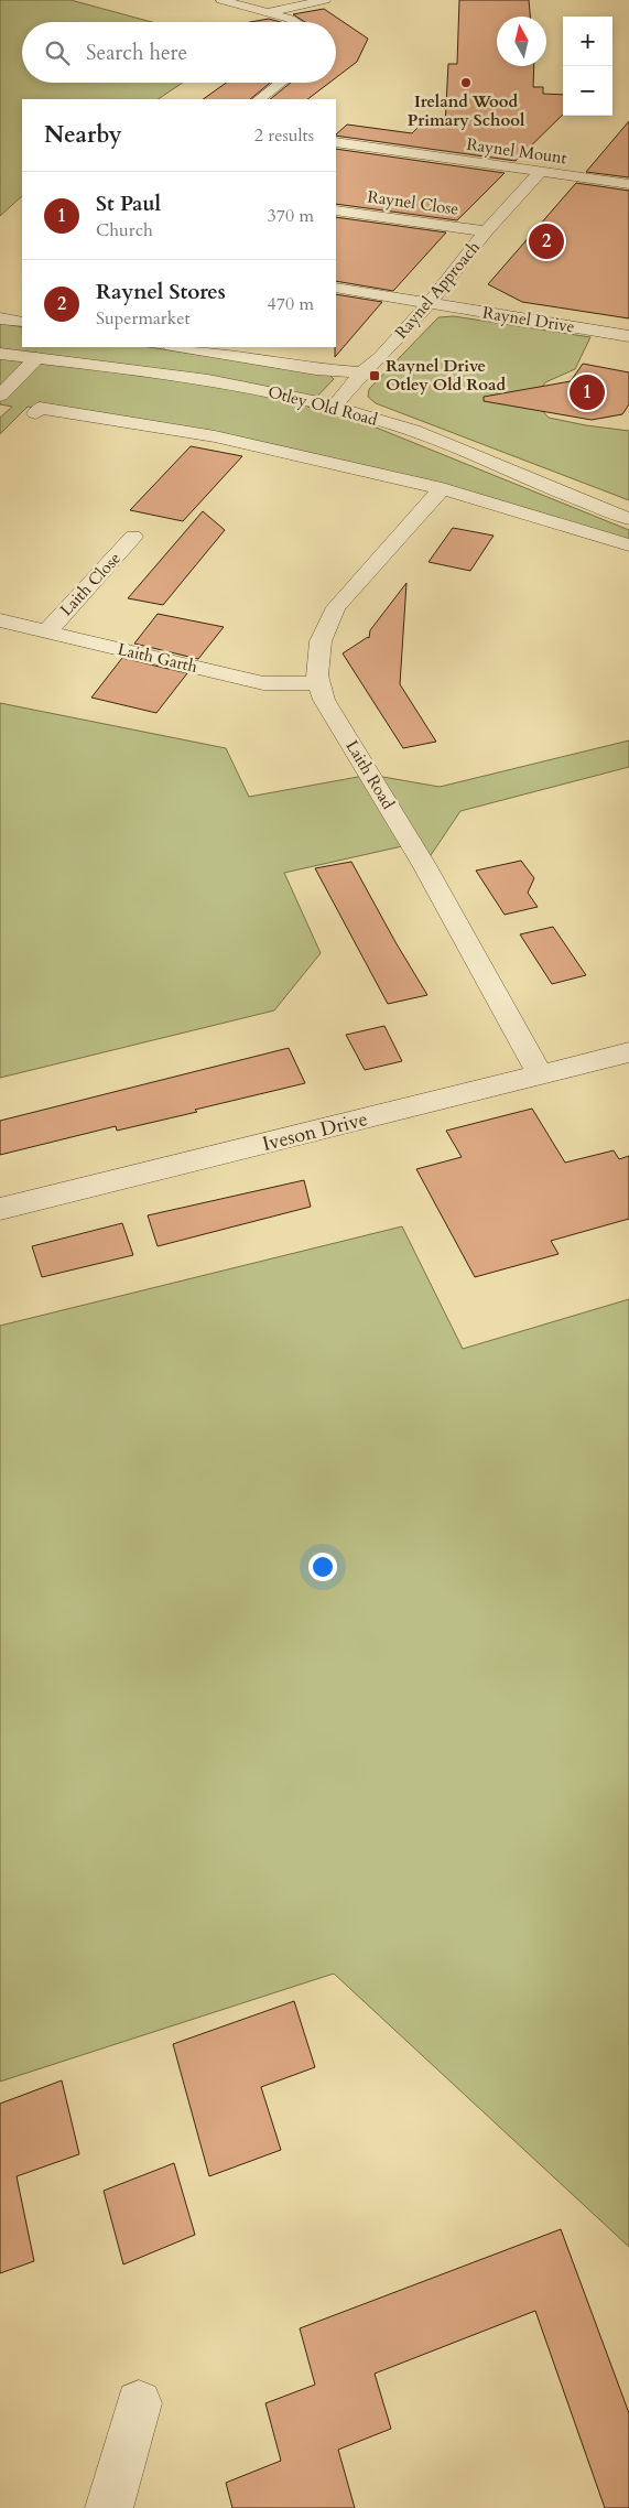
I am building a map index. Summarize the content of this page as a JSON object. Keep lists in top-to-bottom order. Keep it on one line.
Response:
{"streets":{"street":["Raynel Mount","Raynel Close","Raynel Approach","Raynel Drive","Otley Old Road","Laith Close","Laith Garth","Laith Road","Iveson Drive"]},"crossings":[["Raynel Mount","Raynel Approach"],["Raynel Close","Raynel Approach"],["Raynel Approach","Raynel Drive"],["Raynel Approach","Otley Old Road"],["Laith Close","Laith Garth"],["Laith Garth","Laith Road"],["Laith Road","Iveson Drive"]],"places":{"other":["Ireland Wood Primary School"],"transit":["Raynel Drive Otley Old Road"]},"north":"top","page":{"map_buttons":["+","−"],"search":"Search here","heading":["Nearby","2 results"],"list":[{"mark":"1","name":"St Paul","note":"Church","value":"370 m"},{"mark":"2","name":"Raynel Stores","note":"Supermarket","value":"470 m"}],"pins":["2","1"]}}
